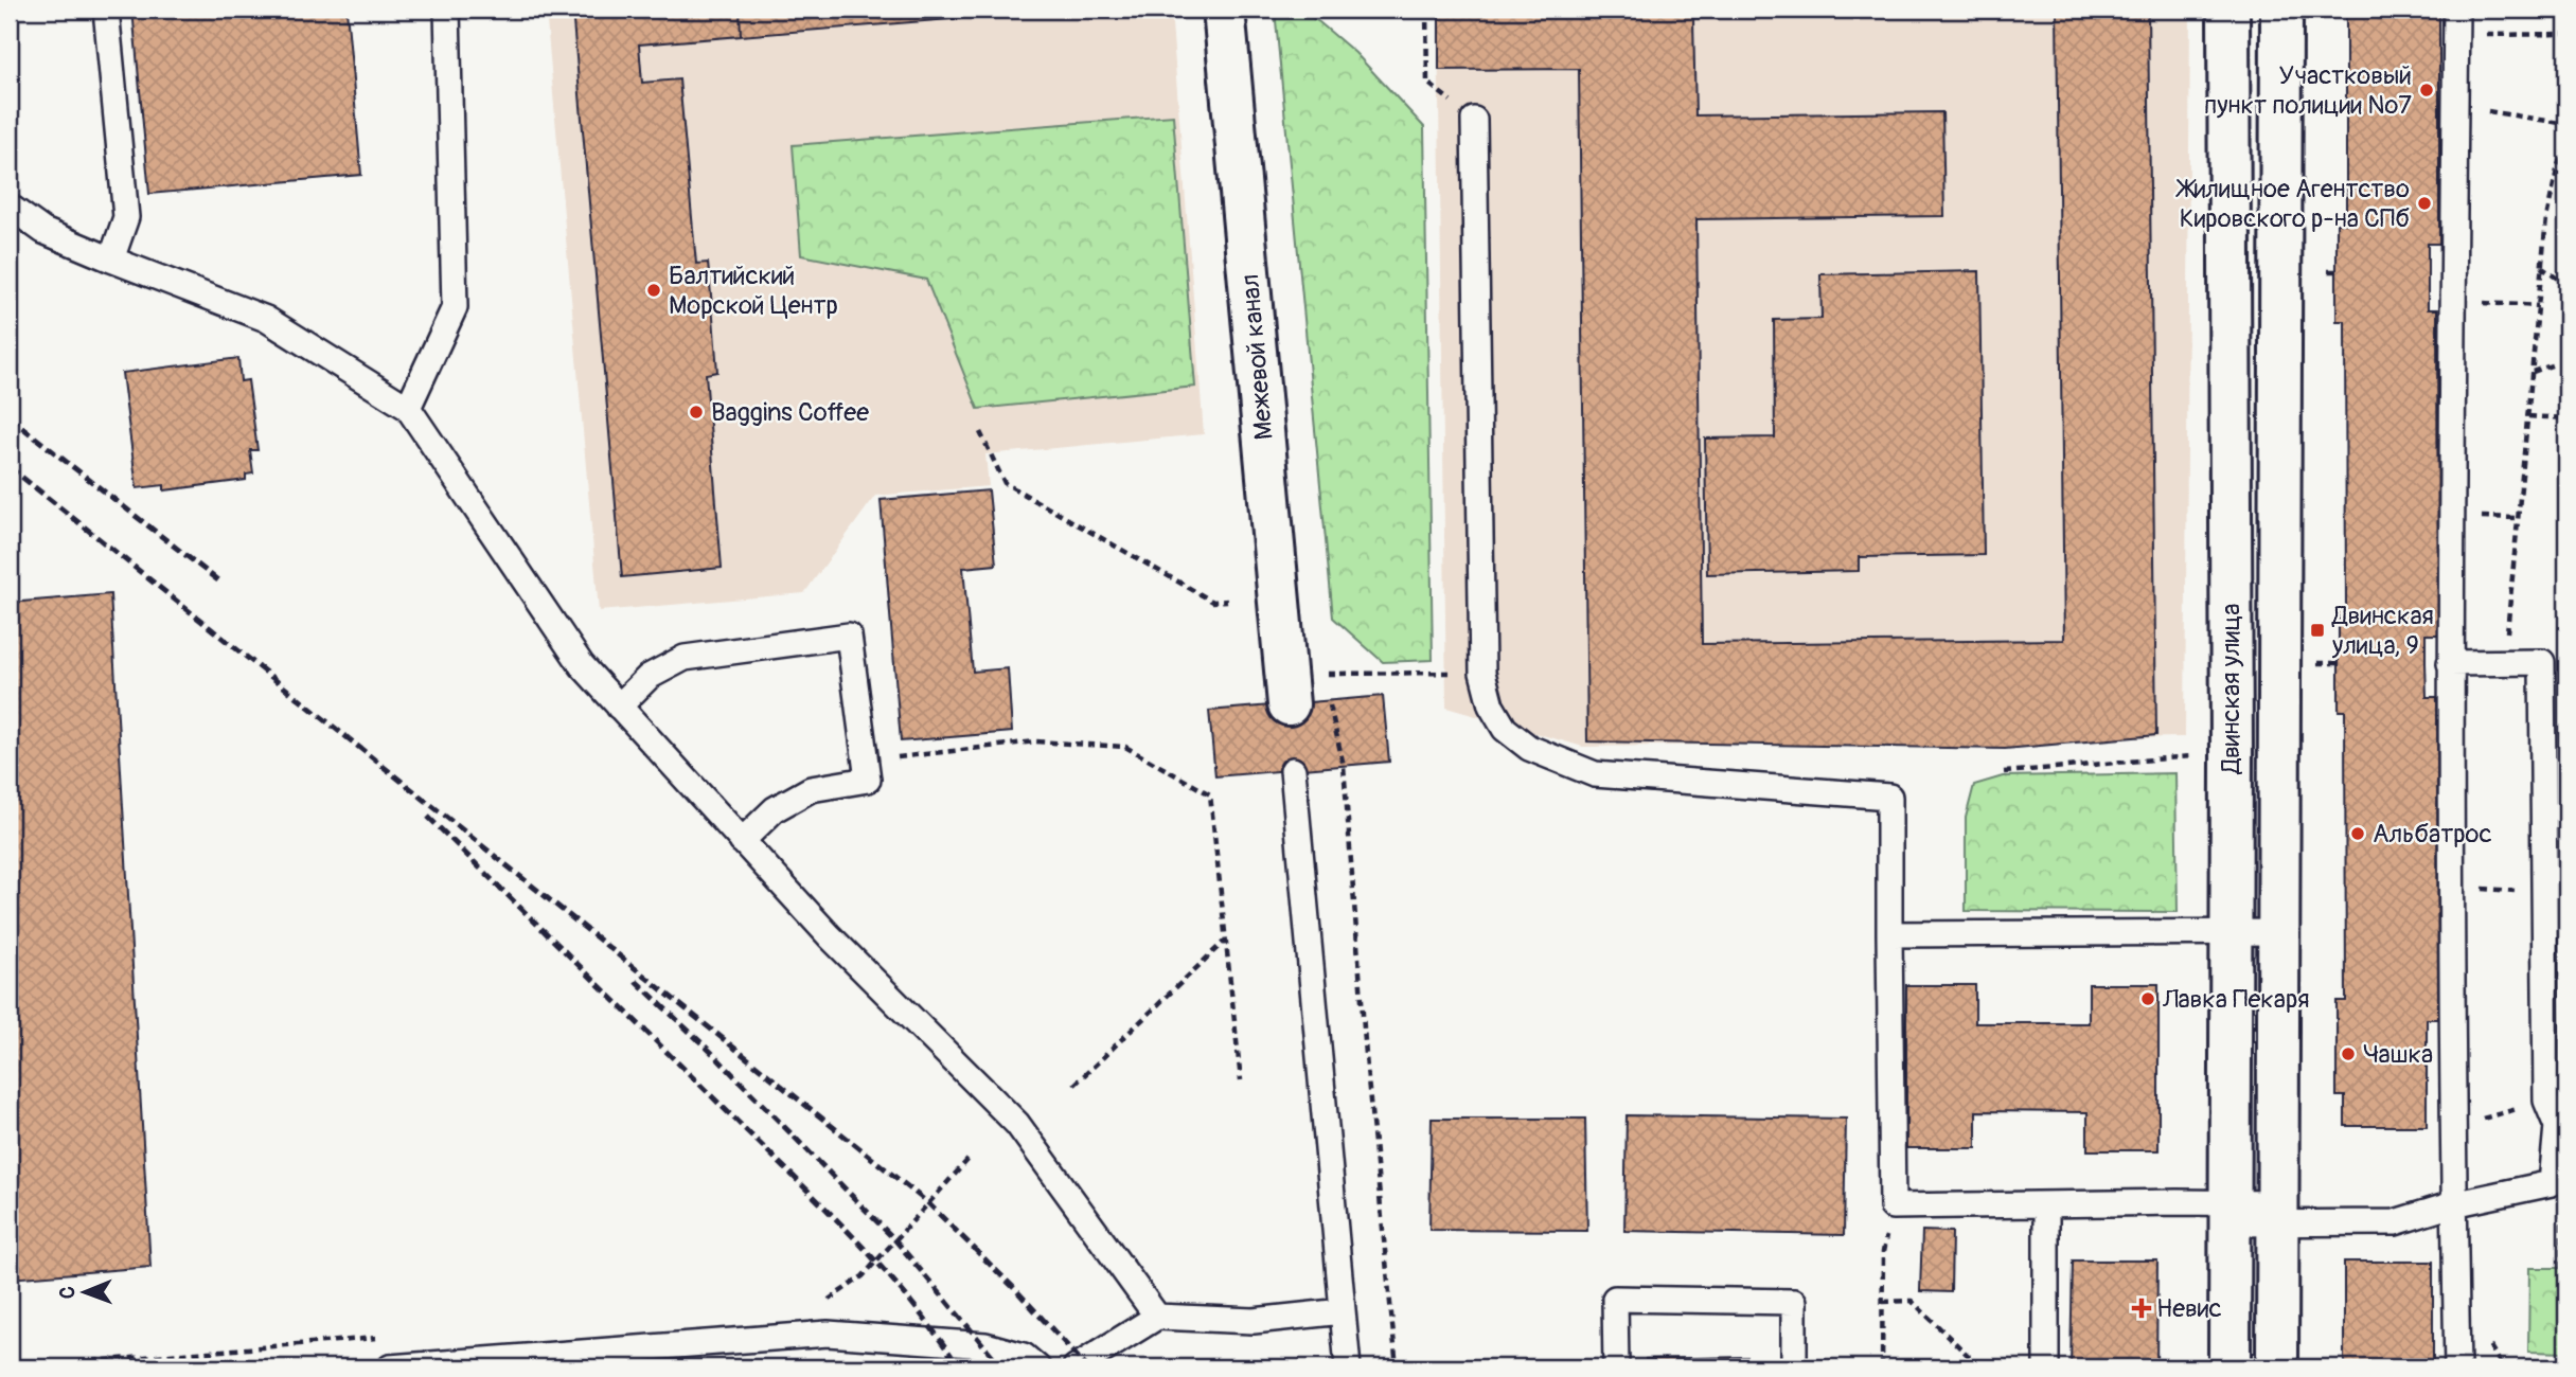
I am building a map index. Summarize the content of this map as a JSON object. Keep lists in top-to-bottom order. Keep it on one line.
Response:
{"streets":{"street":["Межевой канал","Двинская улица"]},"places":{"other":["Участковый пункт полиции №7","Жилищное Агентство Кировского р-на СПб","Балтийский Морской Центр","Baggins Coffee","Альбатрос","Лавка Пекаря","Чашка"],"transit":["Двинская улица, 9"],"health":["Невис"]},"north":"left"}
